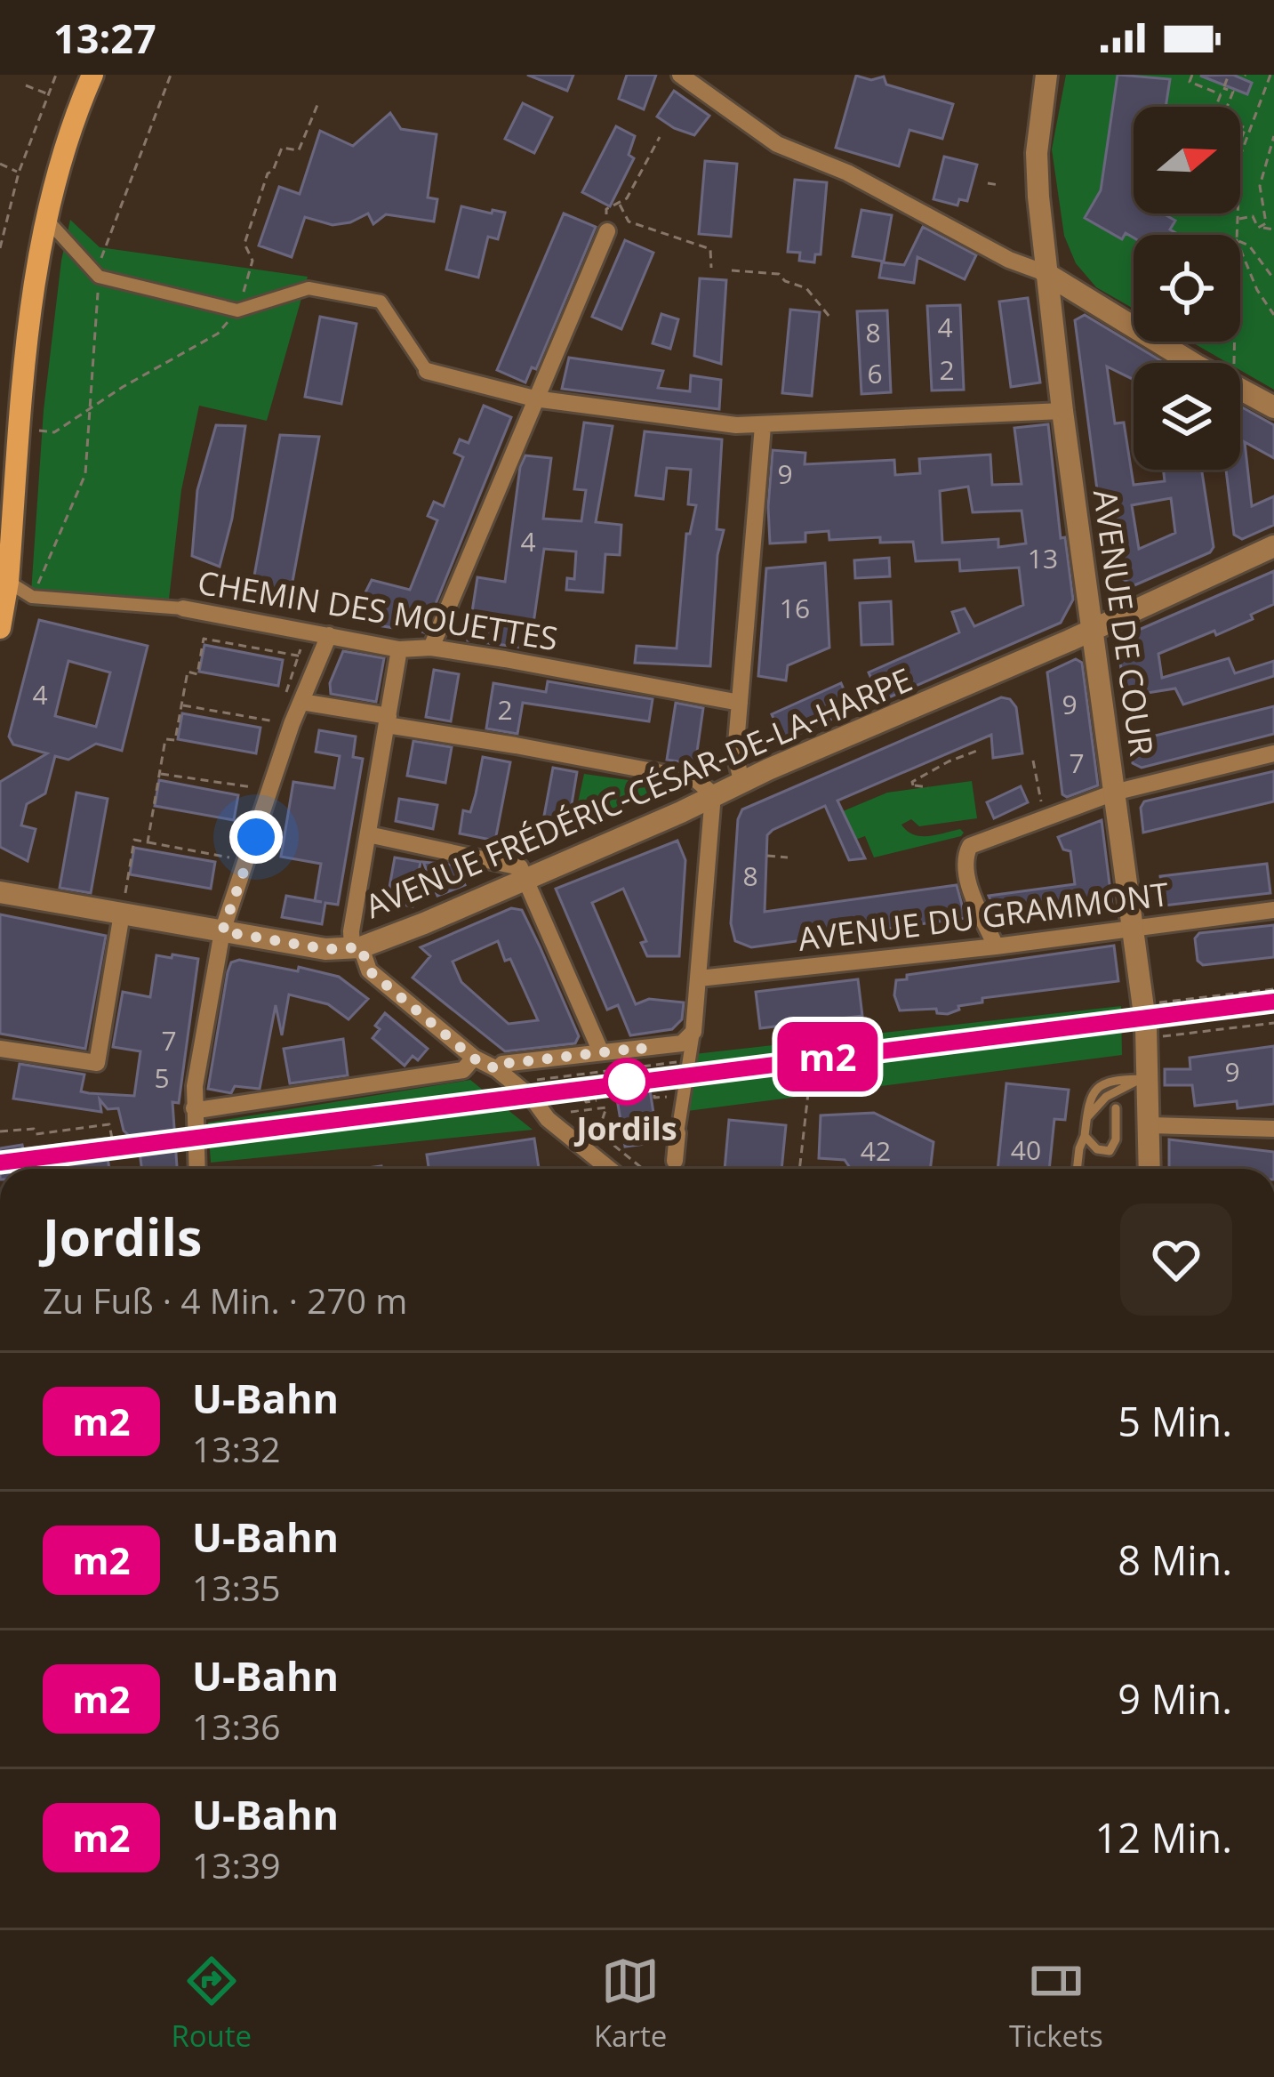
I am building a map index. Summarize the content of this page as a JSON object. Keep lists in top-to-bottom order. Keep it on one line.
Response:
{"streets":{"street":["CHEMIN DES MOUETTES","AVENUE DE COUR","AVENUE FRÉDÉRIC-CÉSAR-DE-LA-HARPE","AVENUE DU GRAMMONT"]},"crossings":[["AVENUE DE COUR","AVENUE FRÉDÉRIC-CÉSAR-DE-LA-HARPE"],["AVENUE DE COUR","AVENUE DU GRAMMONT"]],"places":["Jordils"],"lines":["metro line m2"],"house_numbers":["4","8","2","6","9","4","13","16","4","9","2","7","8","7","9","5","40","42"],"north":"right","page":{"status":"13:27","on_map":"m2","heading":["Jordils","Zu Fuß · 4 Min. · 270 m"],"list":[{"mark":"m2","name":"U-Bahn","note":"13:32","value":"5 Min."},{"mark":"m2","name":"U-Bahn","note":"13:35","value":"8 Min."},{"mark":"m2","name":"U-Bahn","note":"13:36","value":"9 Min."},{"mark":"m2","name":"U-Bahn","note":"13:39","value":"12 Min."}],"tabs":["Route","Karte","Tickets"]}}
